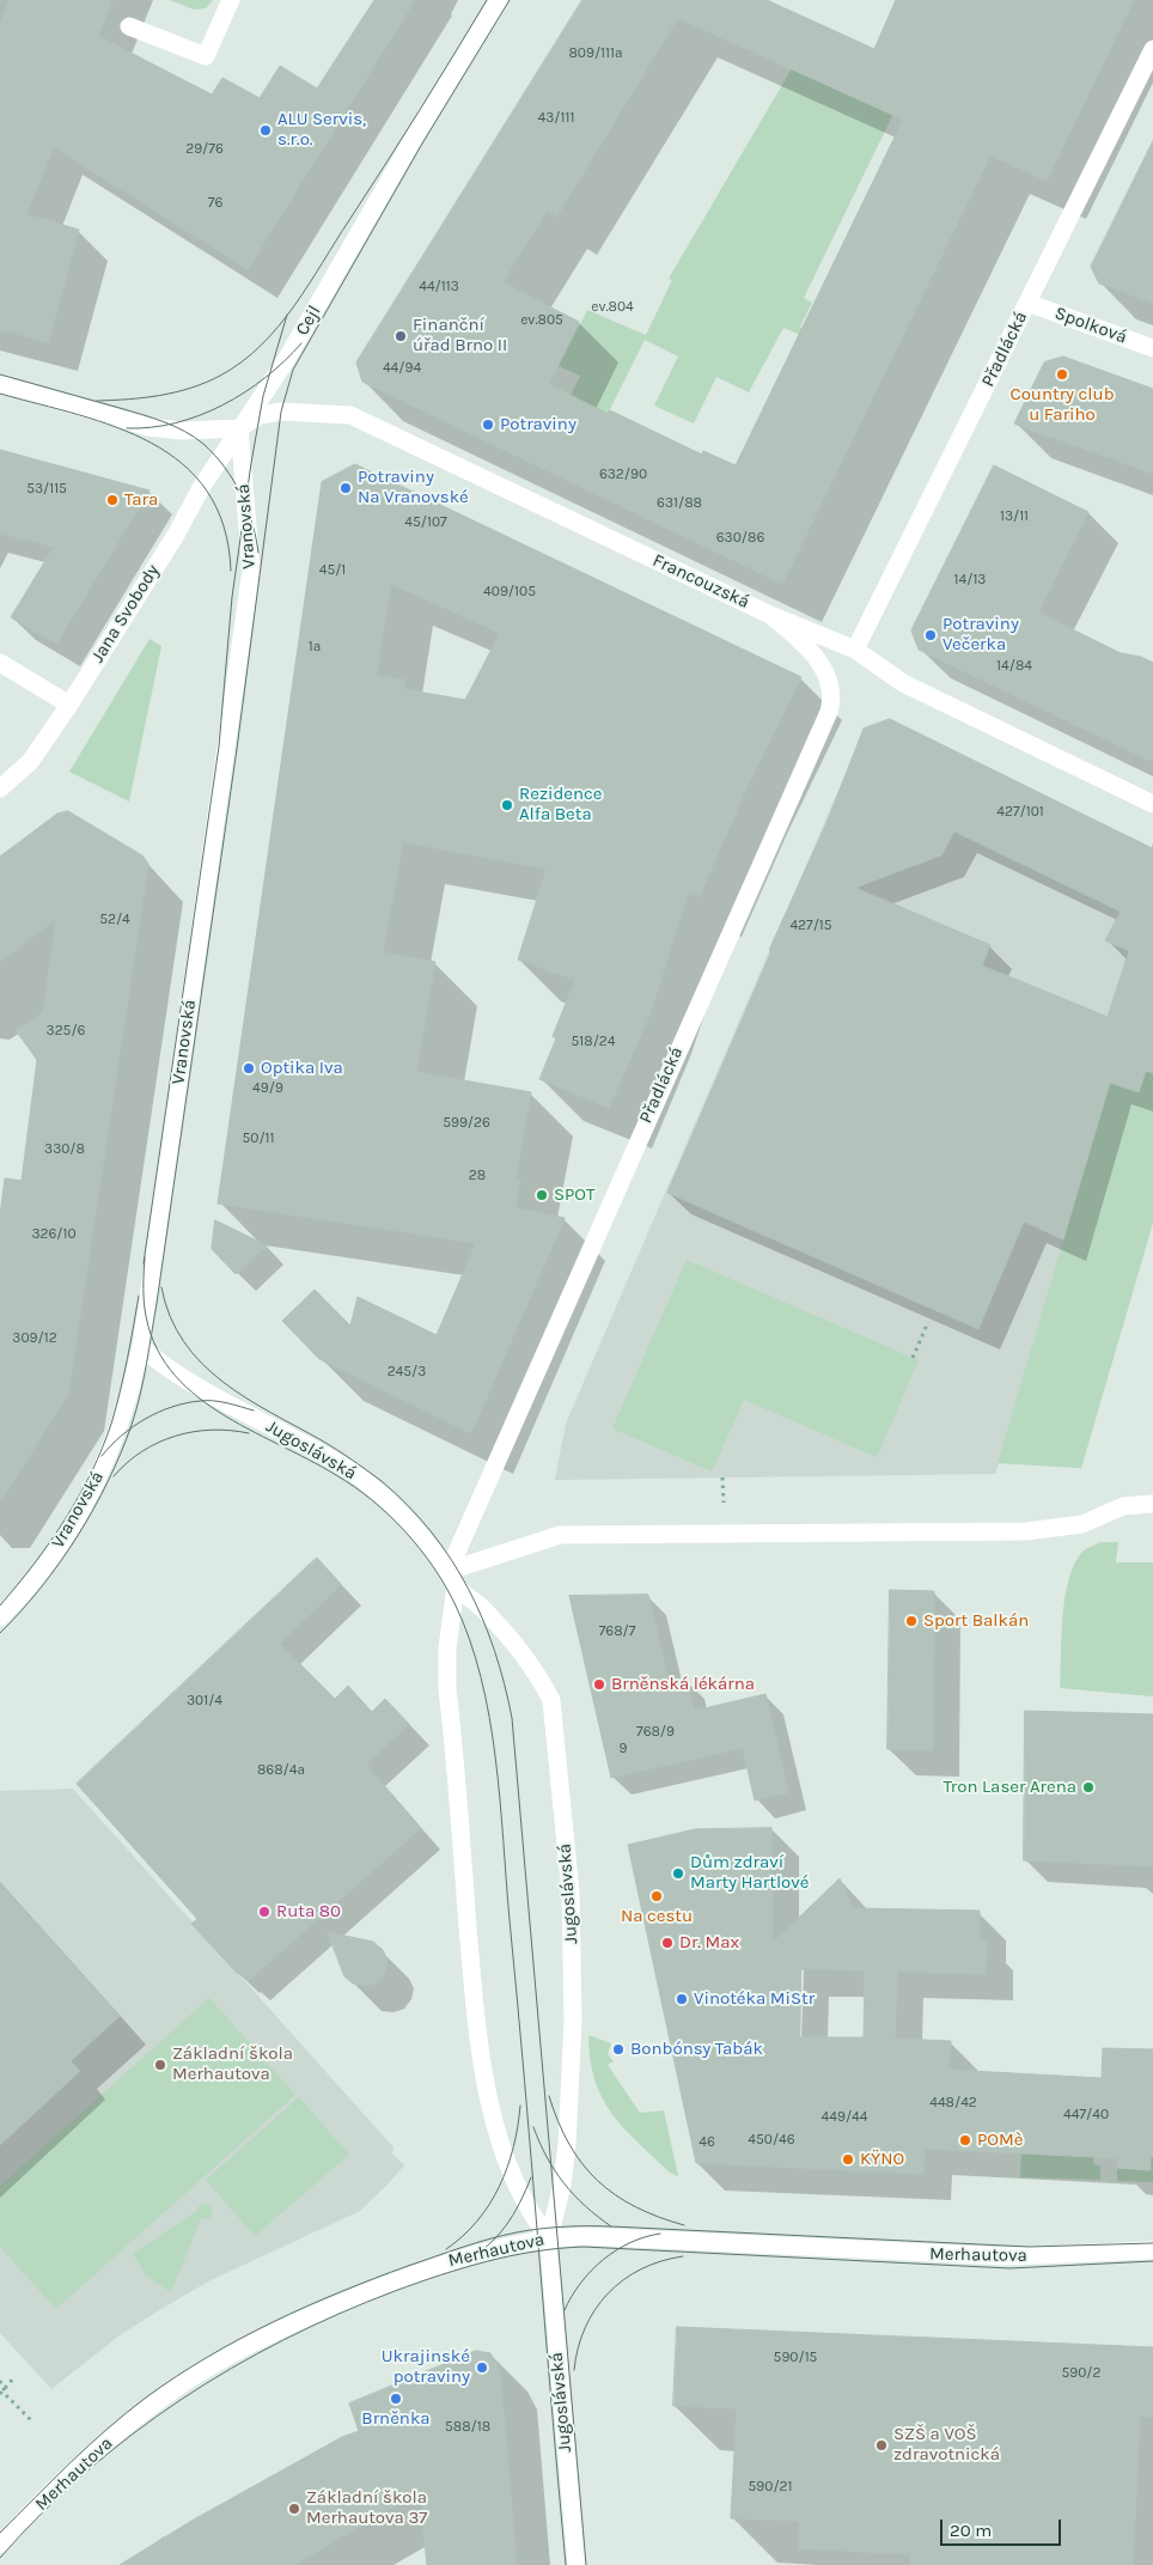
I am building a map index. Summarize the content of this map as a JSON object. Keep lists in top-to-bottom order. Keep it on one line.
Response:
{"streets":{"street":["Cejl","Spolková","Přadlácká","Vranovská","Francouzská","Jana Svobody","Jugoslávská","Merhautova"]},"crossings":[["Cejl","Vranovská"],["Cejl","Francouzská"],["Cejl","Jana Svobody"],["Spolková","Přadlácká"],["Přadlácká","Francouzská"],["Přadlácká","Jugoslávská"],["Vranovská","Francouzská"],["Vranovská","Jana Svobody"],["Vranovská","Jugoslávská"],["Francouzská","Jana Svobody"],["Jugoslávská","Merhautova"]],"places":["ALU Servis, s.r.o.","Finanční úřad Brno II","Country club u Fariho","Potraviny","Potraviny Na Vranovské","Tara","Potraviny Večerka","Rezidence Alfa Beta","Optika Iva","SPOT","Sport Balkán","Brněnská lékárna","Tron Laser Arena","Dům zdraví Marty Hartlové","Na cestu","Ruta 80","Dr. Max","Vinotéka MiStr","Bonbónsy Tabák","Základní škola Merhautova","POMè","KŸNO","Ukrajinské potraviny","Brněnka","SZŠ a VOŠ zdravotnická","Základní škola Merhautova 37"],"house_numbers":["809/111a","43/111","29/76","76","44/113","ev.804","ev.805","44/94","632/90","53/115","631/88","13/11","45/107","630/86","45/1","14/13","409/105","1a","14/84","427/101","52/4","427/15","325/6","518/24","49/9","599/26","50/11","330/8","28","326/10","309/12","245/3","768/7","301/4","768/9","9","868/4a","448/42","447/40","449/44","450/46","46","590/15","590/2","588/18","590/21"],"scale_bar":"20 m"}
